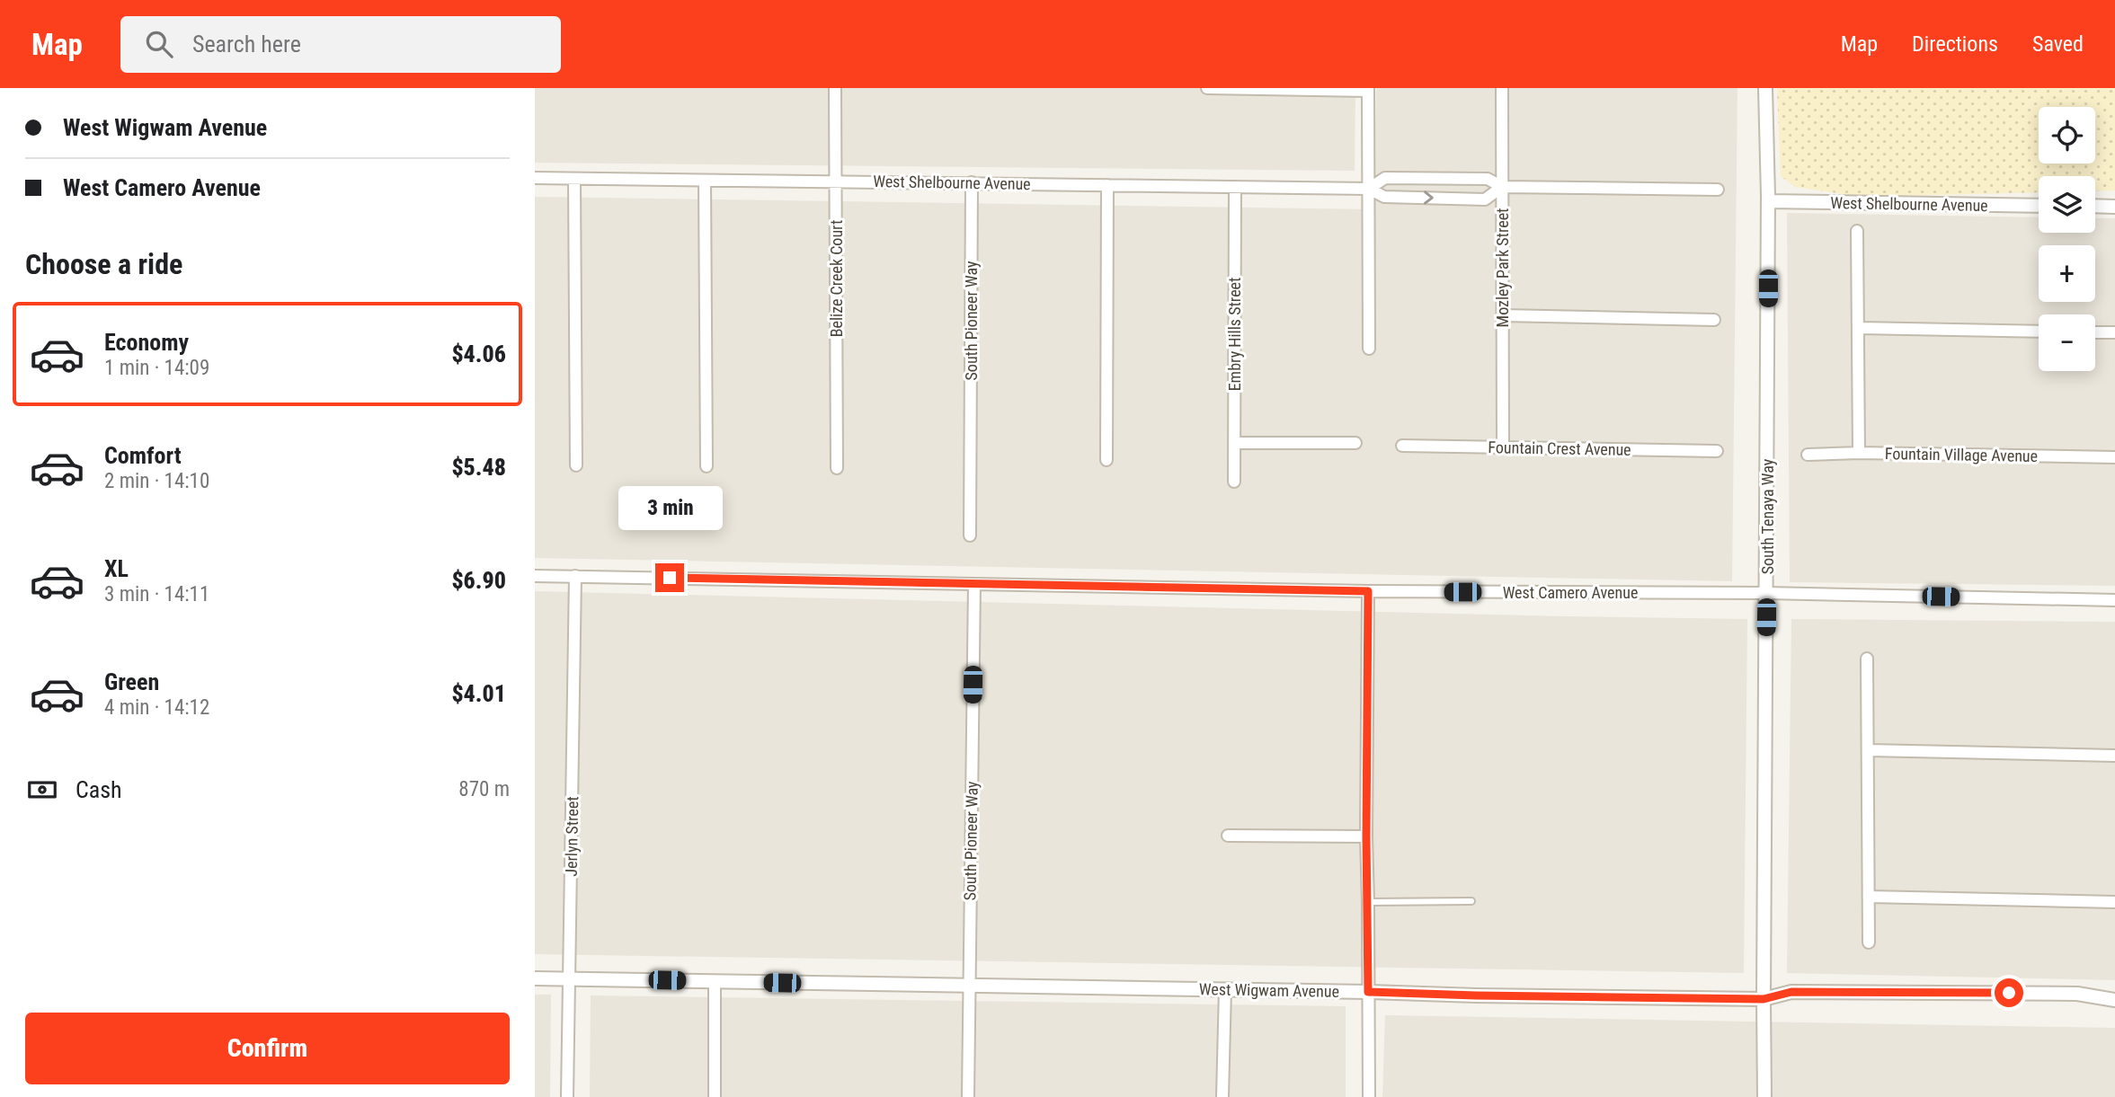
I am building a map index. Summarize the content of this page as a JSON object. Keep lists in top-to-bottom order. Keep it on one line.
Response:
{"streets":{"street":["West Shelbourne Avenue","Mozley Park Street","Belize Creek Court","South Pioneer Way","Embry Hills Street","Fountain Crest Avenue","Fountain Village Avenue","South Tenaya Way","West Camero Avenue","Jerlyn Street","West Wigwam Avenue"]},"crossings":[["West Shelbourne Avenue","Mozley Park Street"],["West Shelbourne Avenue","Belize Creek Court"],["West Shelbourne Avenue","South Pioneer Way"],["West Shelbourne Avenue","Embry Hills Street"],["West Shelbourne Avenue","South Tenaya Way"],["Mozley Park Street","Fountain Crest Avenue"],["South Pioneer Way","West Camero Avenue"],["South Pioneer Way","West Wigwam Avenue"],["South Tenaya Way","West Camero Avenue"],["South Tenaya Way","West Wigwam Avenue"],["West Camero Avenue","Jerlyn Street"],["Jerlyn Street","West Wigwam Avenue"]],"page":{"header":"Map","search":"Search here","nav":["Map","Directions","Saved"],"banner":["West Wigwam Avenue","West Camero Avenue"],"map_buttons":["+","−"],"heading":"Choose a ride","list":[{"name":"Economy","note":"1 min · 14:09","value":"$4.06"},{"name":"Comfort","note":"2 min · 14:10","value":"$5.48"},{"name":"XL","note":"3 min · 14:11","value":"$6.90"},{"name":"Green","note":"4 min · 14:12","value":"$4.01"}],"bubble":"3 min","pay":["Cash","870 m"],"buttons":"Confirm"}}
